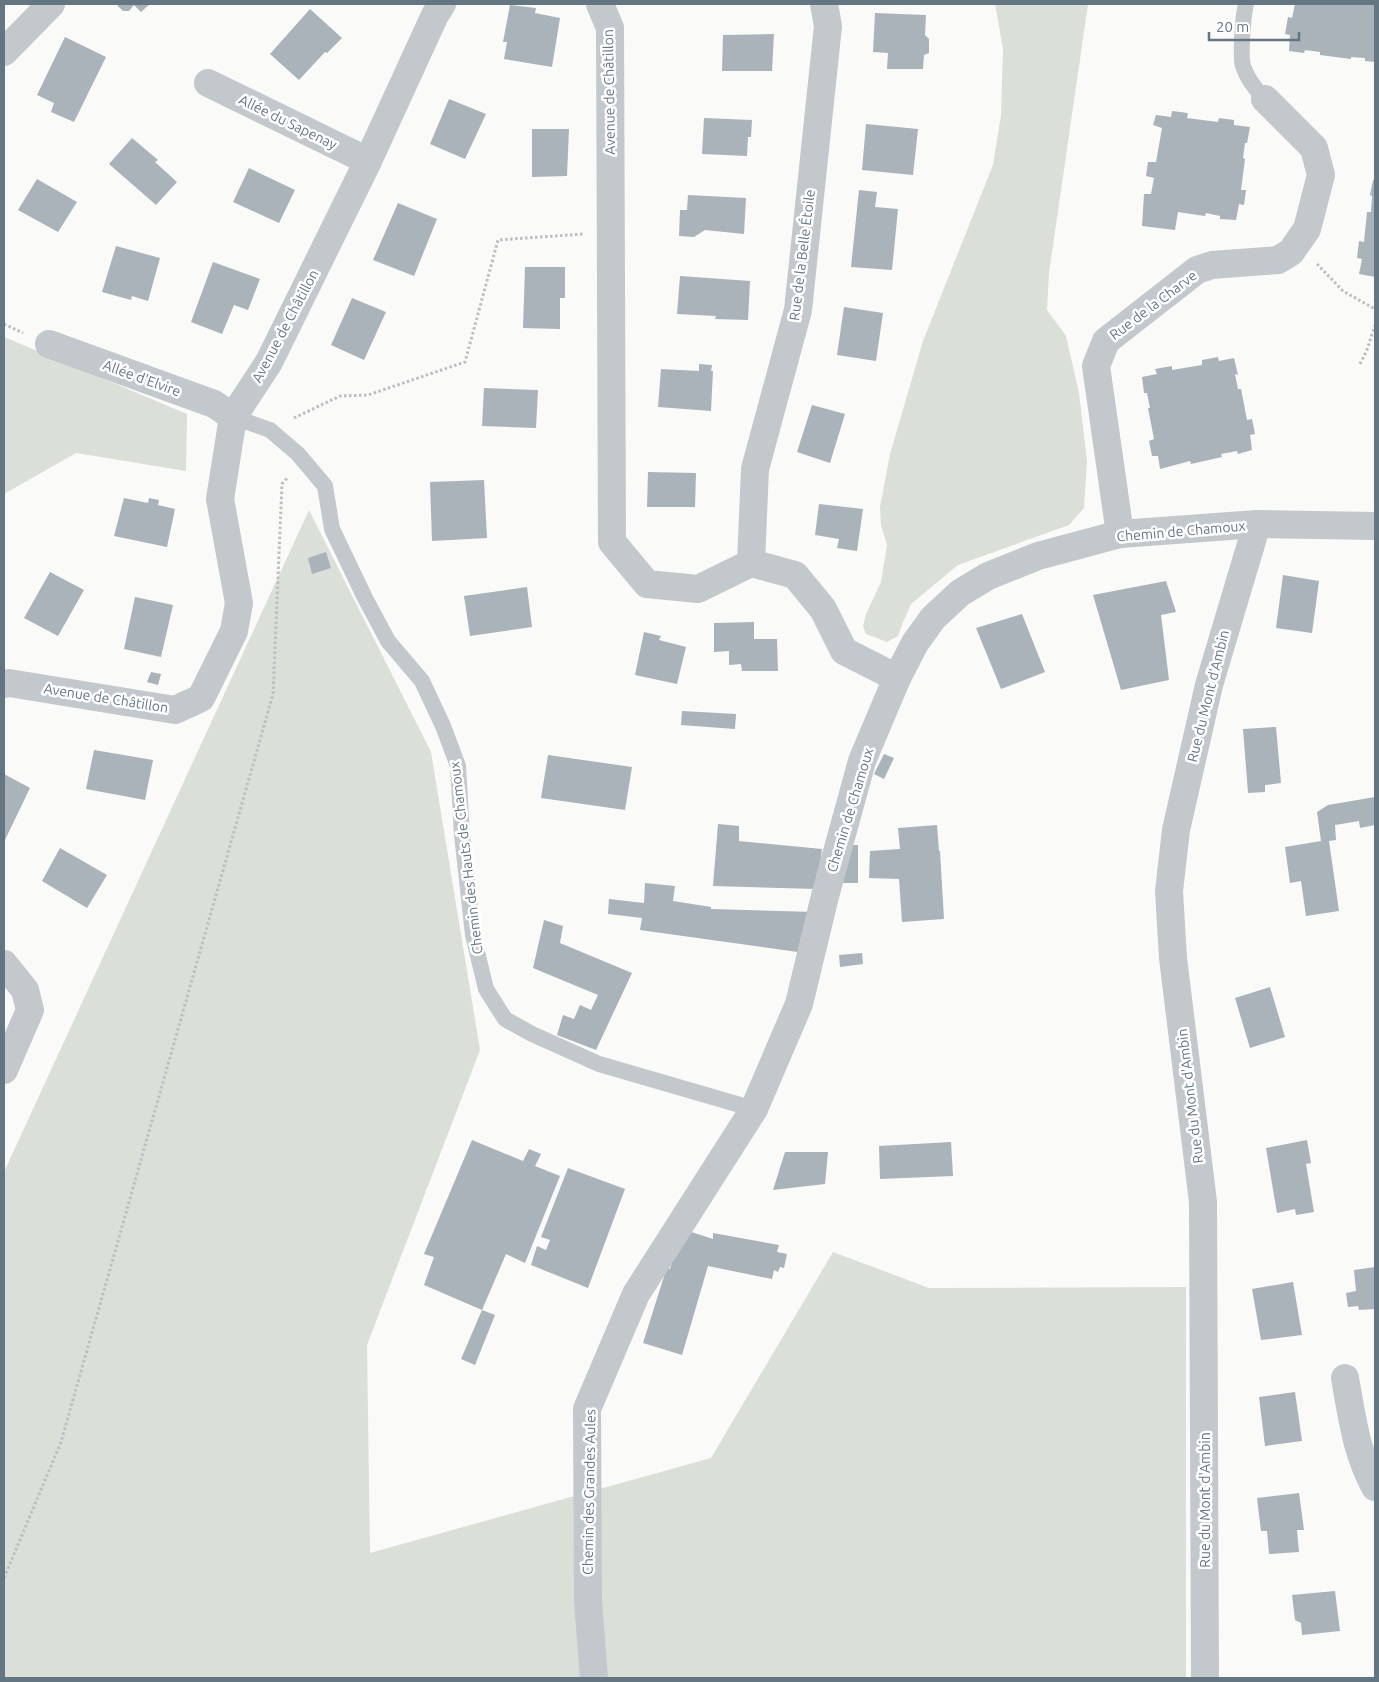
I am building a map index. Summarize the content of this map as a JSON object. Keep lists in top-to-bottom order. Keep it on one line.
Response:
{"streets":{"street":["Avenue de Châtillon","Allée du Sapenay","Rue de la Belle Étoile","Rue de la Charve","Allée d'Elvire","Chemin de Chamoux","Rue du Mont d'Ambin","Chemin des Grandes Aules"],"lane":["Chemin des Hauts de Chamoux"]},"crossings":[["Avenue de Châtillon","Allée du Sapenay"],["Avenue de Châtillon","Rue de la Belle Étoile"],["Avenue de Châtillon","Allée d'Elvire"],["Avenue de Châtillon","Chemin des Hauts de Chamoux"],["Rue de la Charve","Chemin de Chamoux"],["Allée d'Elvire","Chemin des Hauts de Chamoux"],["Chemin de Chamoux","Rue du Mont d'Ambin"],["Chemin de Chamoux","Chemin des Hauts de Chamoux"],["Chemin de Chamoux","Chemin des Grandes Aules"],["Chemin des Hauts de Chamoux","Chemin des Grandes Aules"]],"scale_bar":"20 m"}
